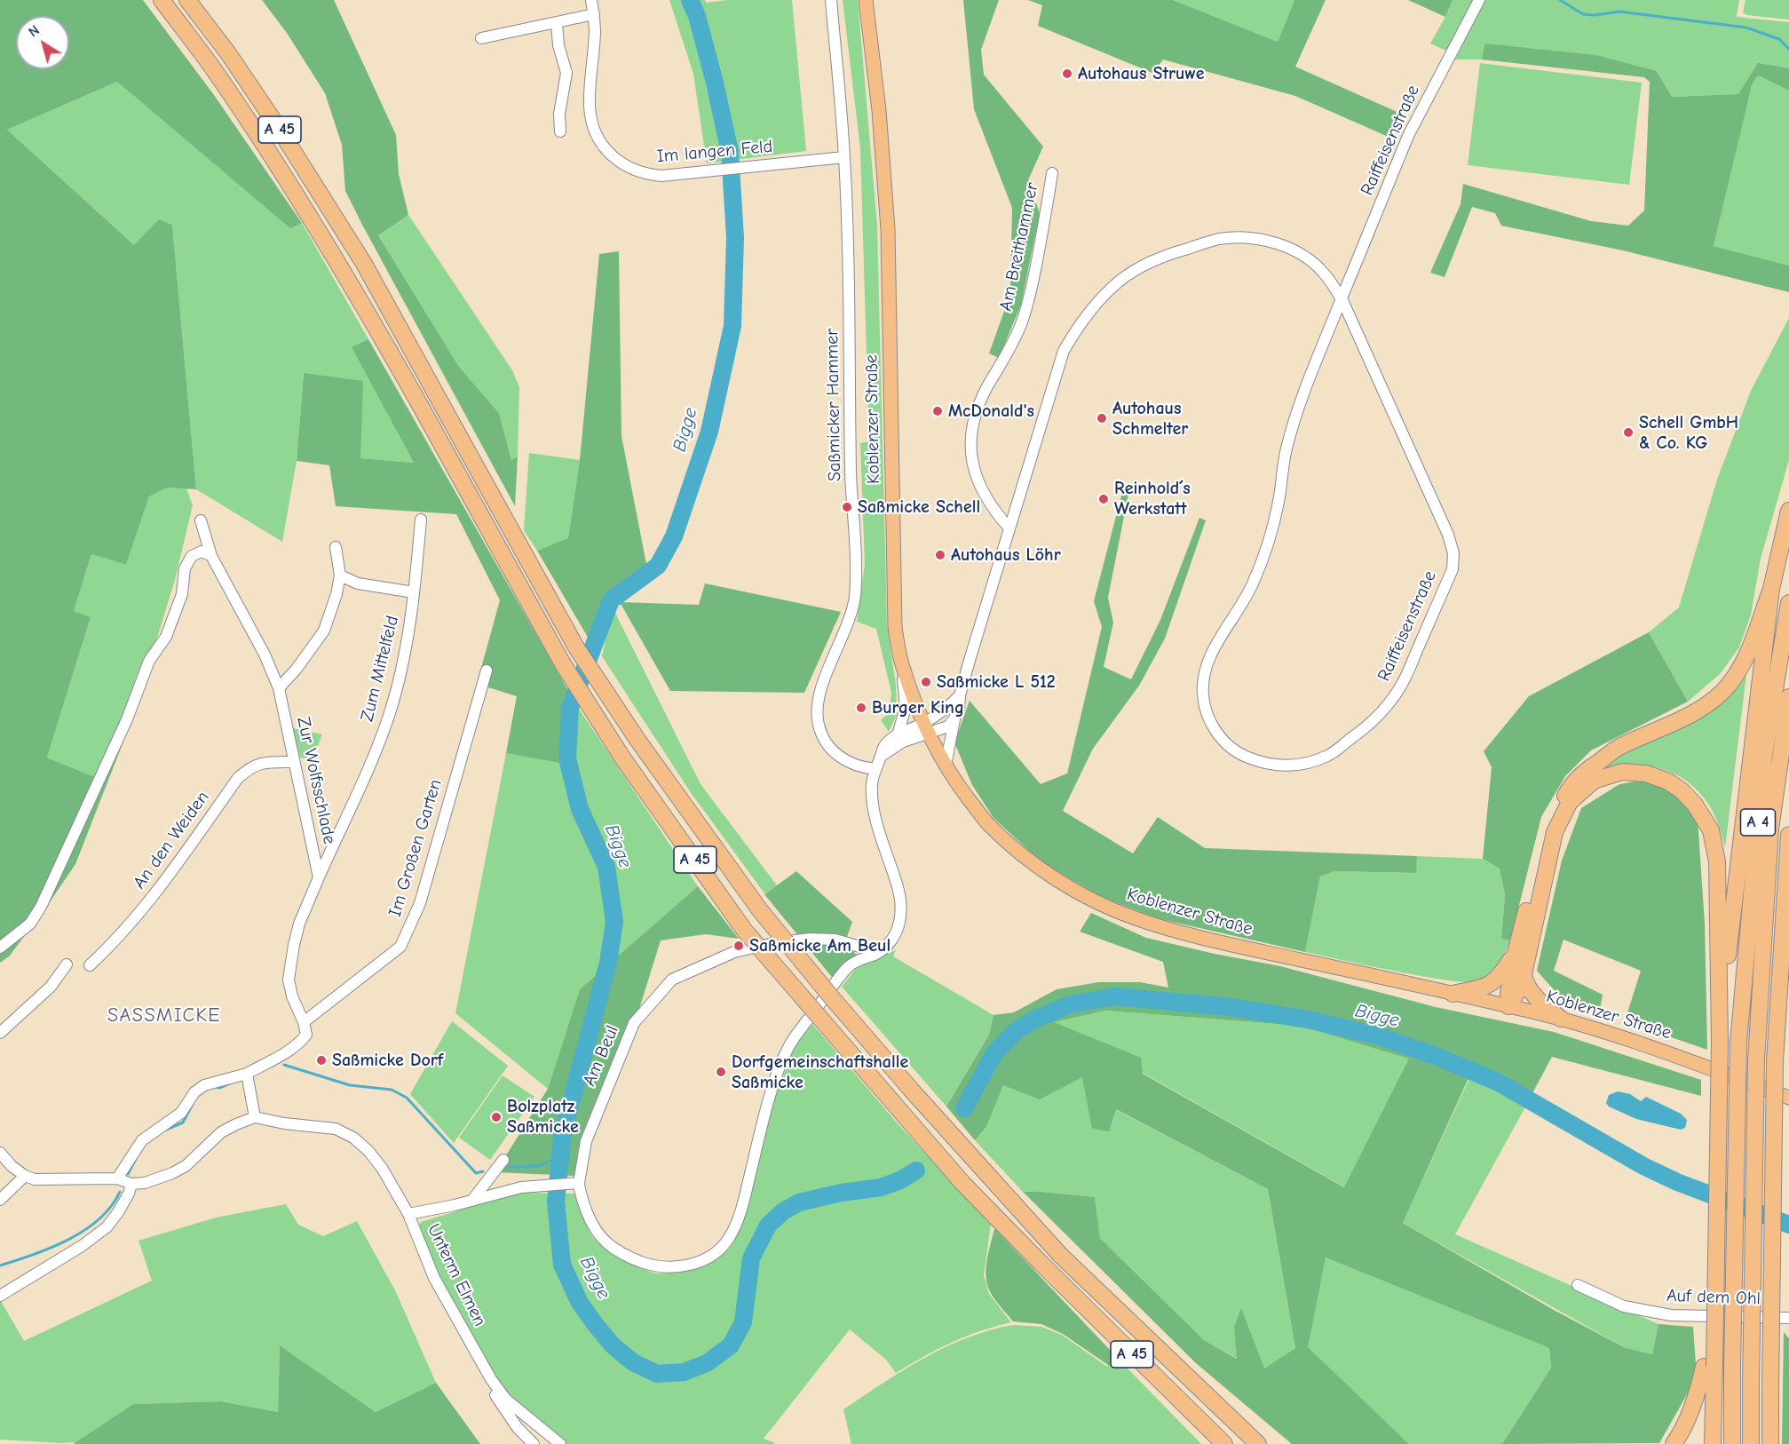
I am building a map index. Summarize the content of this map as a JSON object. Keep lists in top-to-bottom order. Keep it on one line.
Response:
{"streets":{"highway":["A 45","A 4"],"main road":["Koblenzer Straße"],"street":["Raiffeisenstraße","Im langen Feld","Am Breithammer","Saßmicker Hammer","Zum Mittelfeld","Zur Wolfsschlade","An den Weiden","Im Großen Garten","Am Beul","Unterm Elmen","Auf dem Ohl"]},"crossings":[["Raiffeisenstraße","Am Breithammer"],["Raiffeisenstraße","Koblenzer Straße"],["Im langen Feld","Saßmicker Hammer"],["Zum Mittelfeld","Zur Wolfsschlade"],["Zur Wolfsschlade","An den Weiden"]],"districts":["SASSMICKE"],"water":["Bigge"],"places":["Autohaus Struwe","McDonald's","Autohaus Schmelter","Schell GmbH & Co. KG","Reinhold´s Werkstatt","Saßmicke Schell","Autohaus Löhr","Saßmicke L 512","Burger King","Saßmicke Am Beul","Saßmicke Dorf","Dorfgemeinschaftshalle Saßmicke","Bolzplatz Saßmicke"],"north":"top left"}
